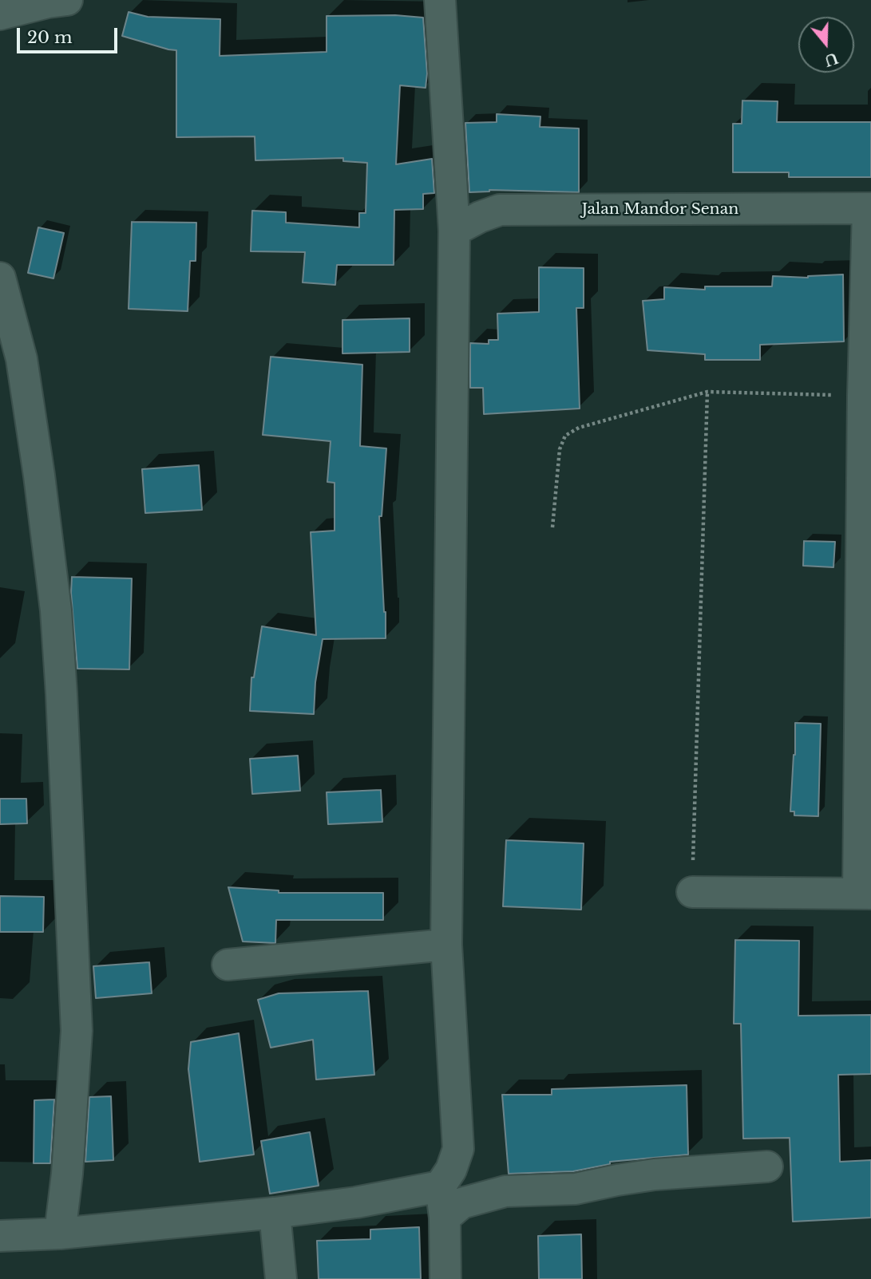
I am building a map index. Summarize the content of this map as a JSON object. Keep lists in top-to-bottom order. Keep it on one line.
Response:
{"streets":{"street":["Jalan Mandor Senan"]},"scale_bar":"20 m","north":"bottom"}
